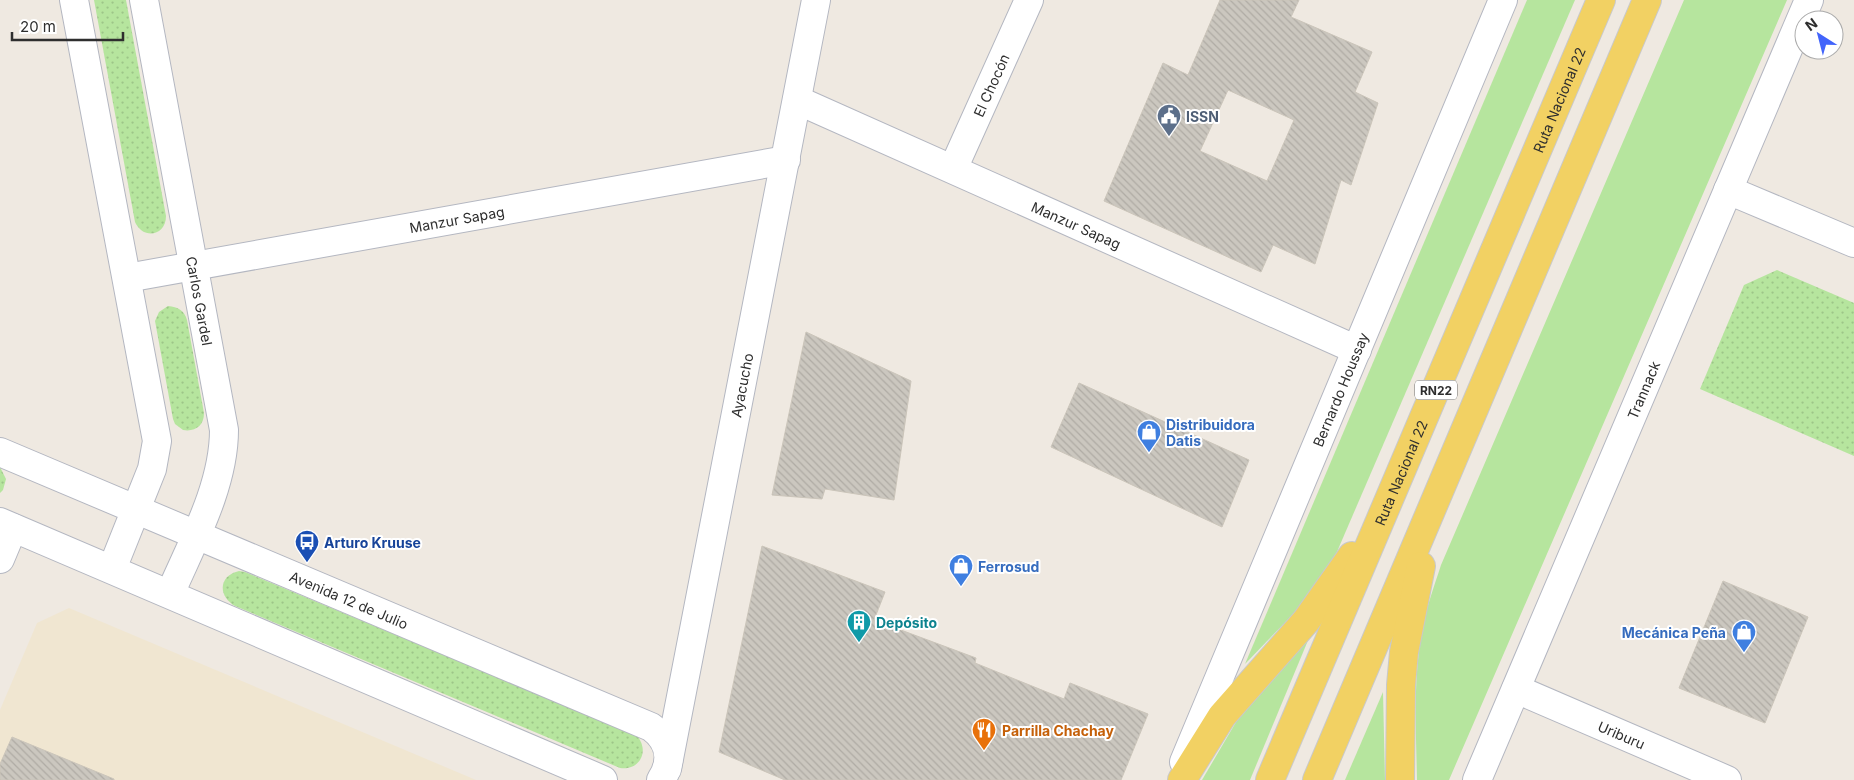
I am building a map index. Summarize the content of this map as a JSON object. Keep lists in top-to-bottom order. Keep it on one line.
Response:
{"streets":{"main road":["Ruta Nacional 22","RN22"],"street":["El Chocón","Manzur Sapag","Carlos Gardel","Ayacucho","Bernardo Houssay","Trannack","Avenida 12 de Julio","Uriburu"]},"crossings":[["El Chocón","Manzur Sapag"],["Manzur Sapag","Carlos Gardel"],["Manzur Sapag","Ayacucho"],["Manzur Sapag","Bernardo Houssay"],["Carlos Gardel","Avenida 12 de Julio"],["Ayacucho","Avenida 12 de Julio"],["Trannack","Uriburu"]],"places":{"public building":["ISSN"],"shop":["Distribuidora Datis","Ferrosud","Mecánica Peña"],"bus stop":["Arturo Kruuse"],"building":["Depósito"],"restaurant":["Parrilla Chachay"]},"scale_bar":"20 m","north":"top left"}
